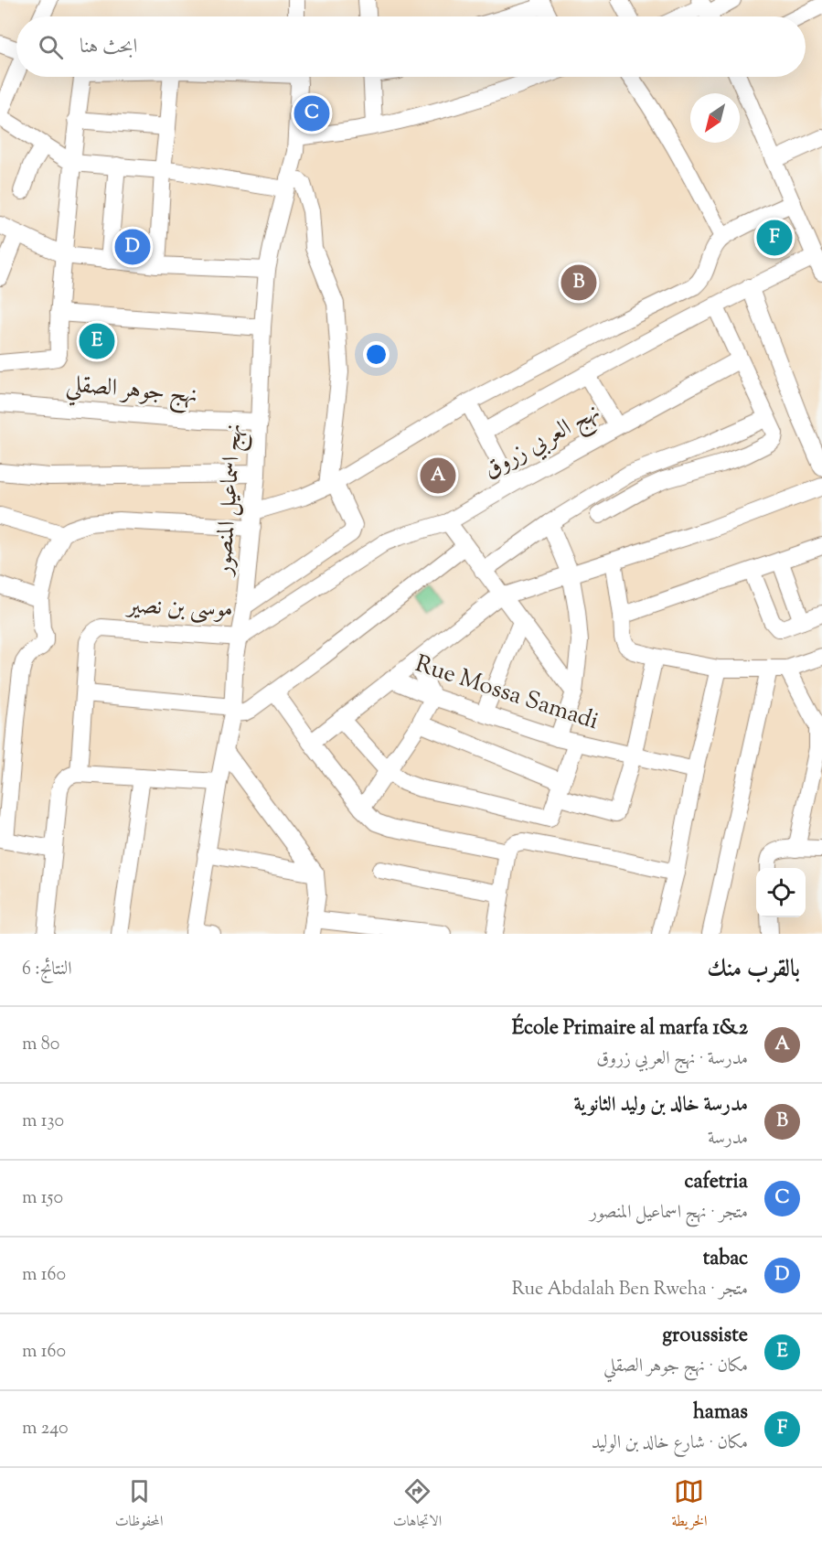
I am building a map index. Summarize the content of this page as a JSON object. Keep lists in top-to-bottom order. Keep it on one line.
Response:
{"streets":{"street":["نهج جوهر الصقلي","نهج العربي زروق","نهج اسماعيل المنصور","موسى بن نصير","Rue Mossa Samadi"]},"crossings":[["نهج جوهر الصقلي","نهج اسماعيل المنصور"],["نهج العربي زروق","موسى بن نصير"],["نهج اسماعيل المنصور","موسى بن نصير"]],"north":"bottom left","page":{"search":"ابحث هنا","pins":["C","F","D","B","E","A"],"heading":["بالقرب منك","النتائج: 6"],"list":[{"mark":"A","name":"École Primaire al marfa 1&2","note":"مدرسة · نهج العربي زروق","value":"80 m"},{"mark":"B","name":"مدرسة خالد بن وليد الثانوية","note":"مدرسة","value":"130 m"},{"mark":"C","name":"cafetria","note":"متجر · نهج اسماعيل المنصور","value":"150 m"},{"mark":"D","name":"tabac","note":"متجر · Rue Abdalah Ben Rweha","value":"160 m"},{"mark":"E","name":"groussiste","note":"مكان · نهج جوهر الصقلي","value":"160 m"},{"mark":"F","name":"hamas","note":"مكان · شارع خالد بن الوليد","value":"240 m"}],"nav":["الخريطة","الاتجاهات","المحفوظات"]}}
